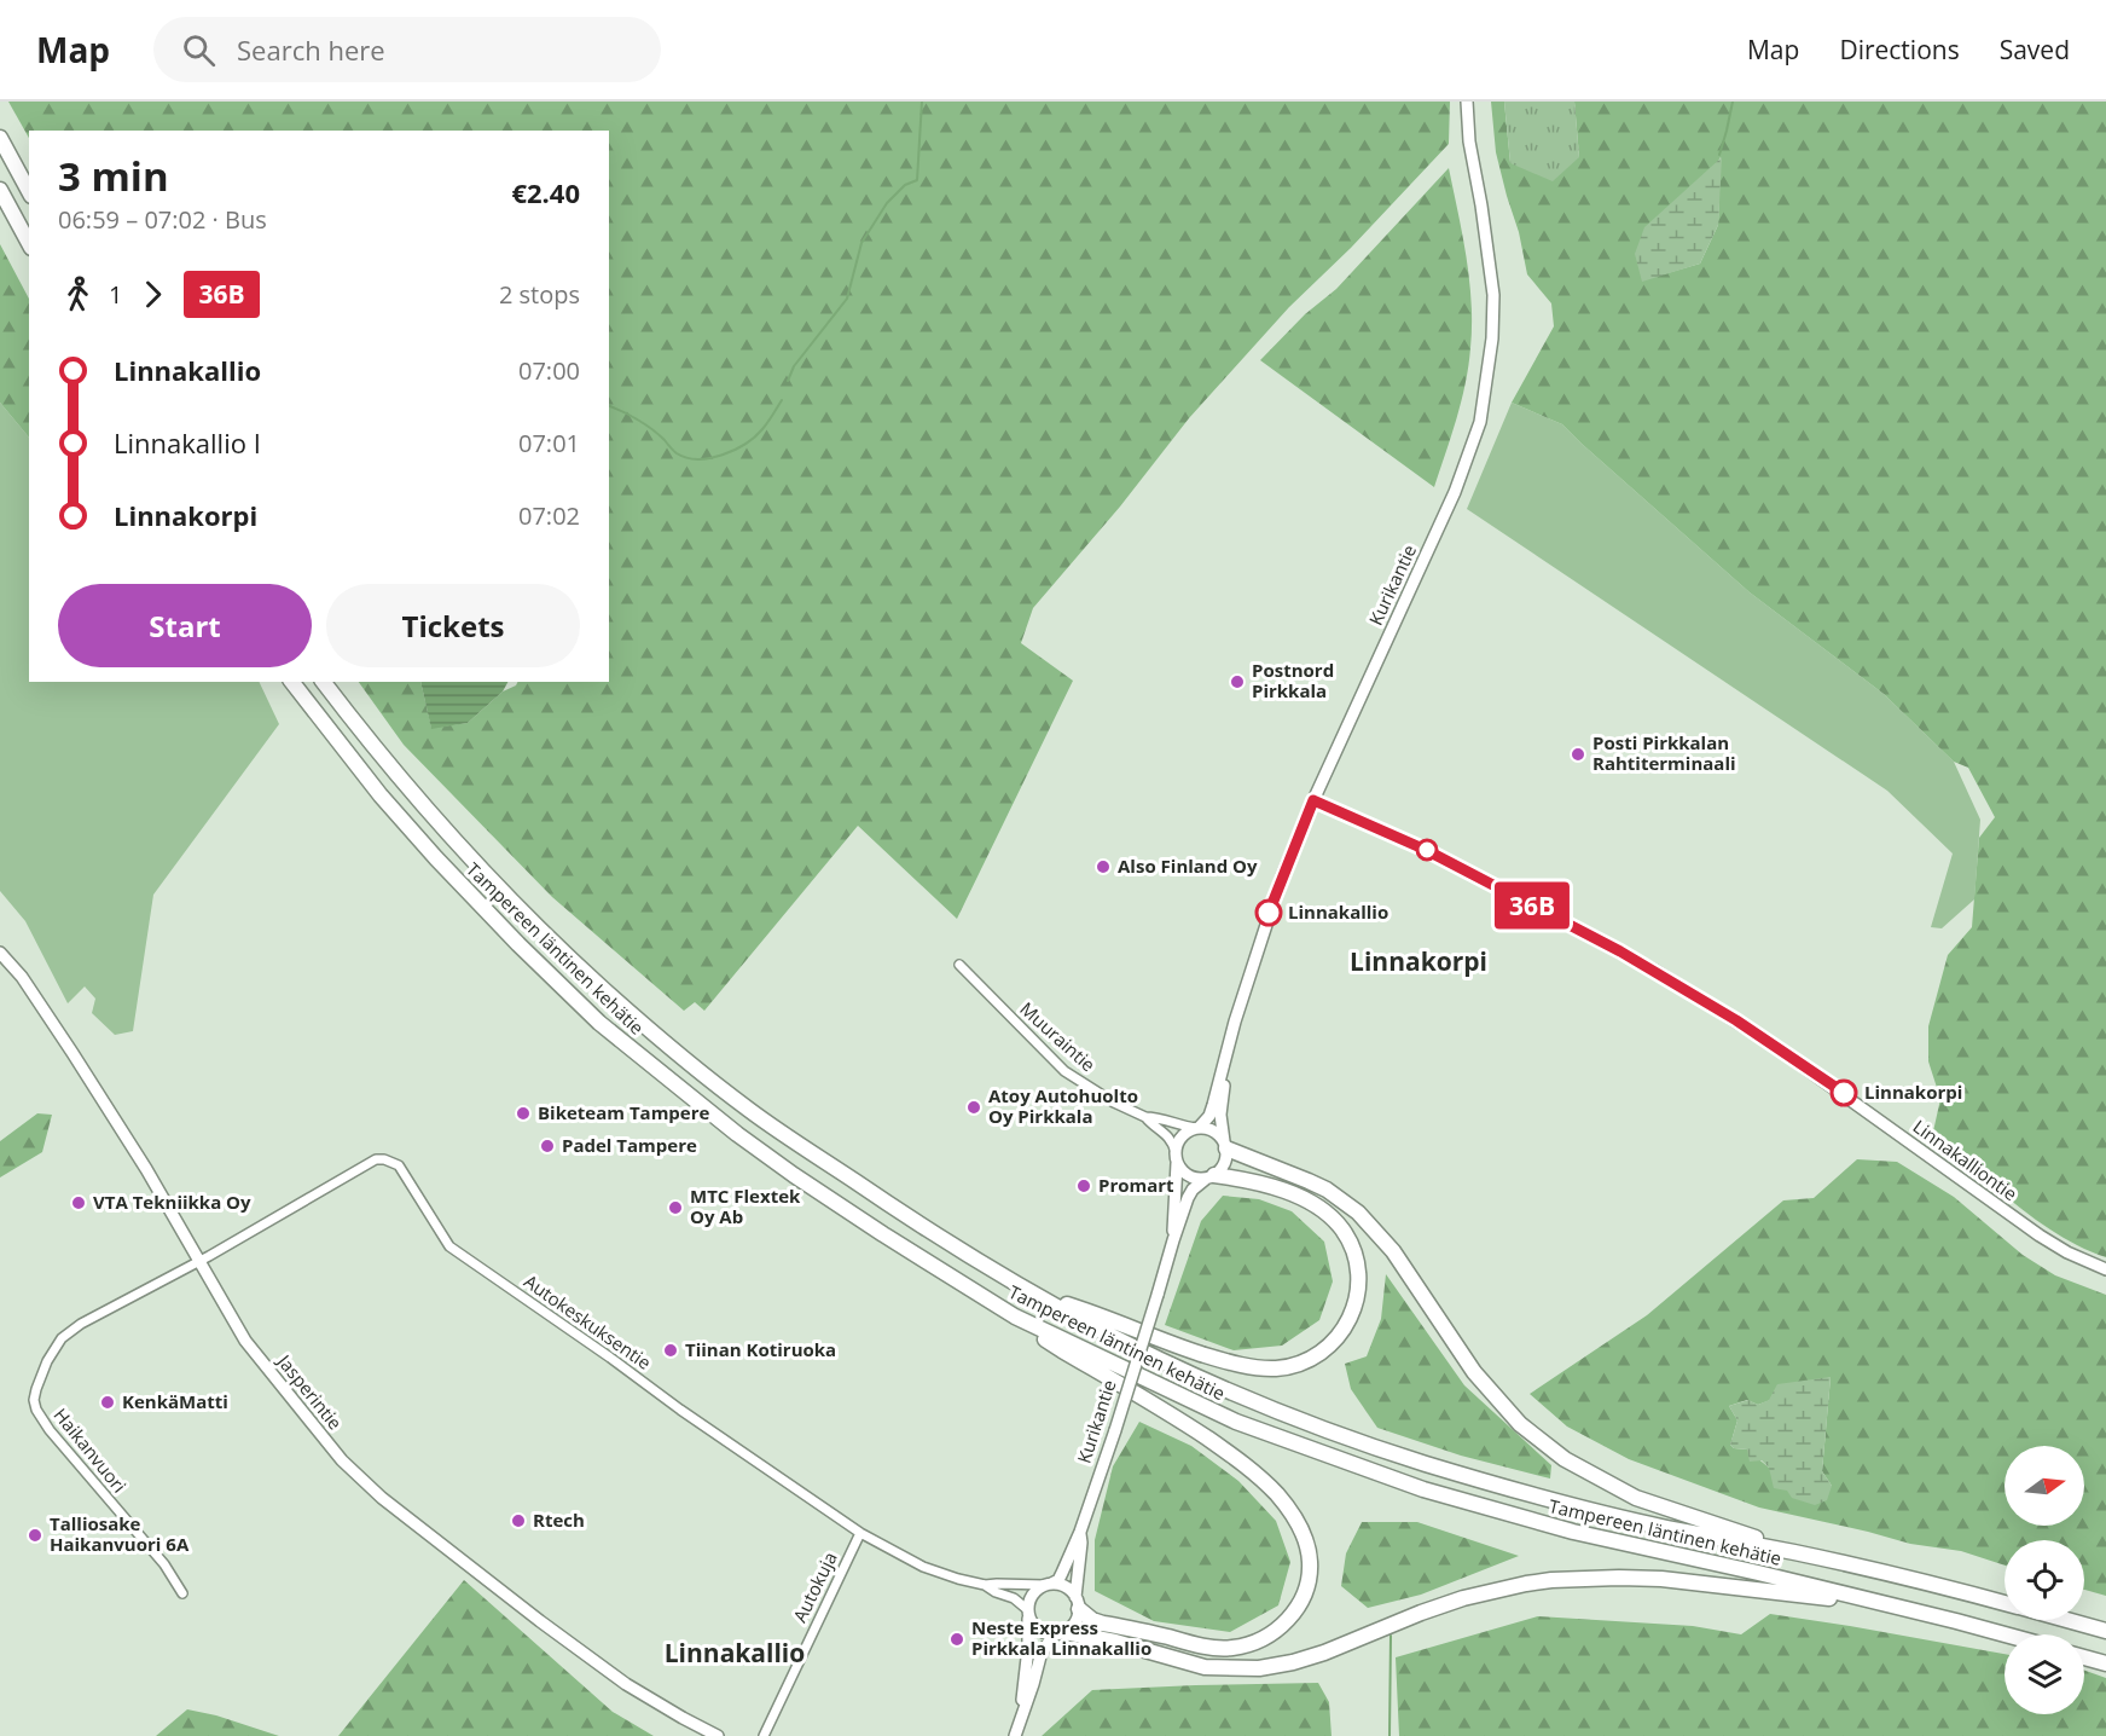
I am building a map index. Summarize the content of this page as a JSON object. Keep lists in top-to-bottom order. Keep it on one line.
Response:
{"streets":{"highway":["Tampereen läntinen kehätie"],"main road":["Kurikantie","Linnakalliontie","Jasperintie"],"street":["Muuraintie","Autokeskuksentie","Haikanvuori","Autokuja"]},"crossings":[["Kurikantie","Muuraintie"],["Kurikantie","Linnakalliontie"],["Kurikantie","Autokeskuksentie"],["Autokeskuksentie","Jasperintie"],["Autokeskuksentie","Haikanvuori"],["Autokeskuksentie","Autokuja"],["Jasperintie","Haikanvuori"]],"districts":["Linnakorpi","Linnakallio"],"places":["Postnord Pirkkala","Posti Pirkkalan Rahtiterminaali","Also Finland Oy","Linnakallio","Linnakorpi","Atoy Autohuolto Oy Pirkkala","Biketeam Tampere","Padel Tampere","Promart","VTA Tekniikka Oy","MTC Flextek Oy Ab","Tiinan Kotiruoka","KenkäMatti","Rtech","Talliosake Haikanvuori 6A","Neste Express Pirkkala Linnakallio"],"lines":["bus line 36B"],"north":"right","page":{"header":"Map","search":"Search here","nav":["Map","Directions","Saved"],"on_map":"36B","heading":["3 min","06:59 – 07:02 · Bus","€2.40"],"legs":["1","36B","2 stops"],"list":[{"name":"Linnakallio","value":"07:00"},{"name":"Linnakallio I","value":"07:01"},{"name":"Linnakorpi","value":"07:02"}],"buttons":["Start","Tickets"]}}
